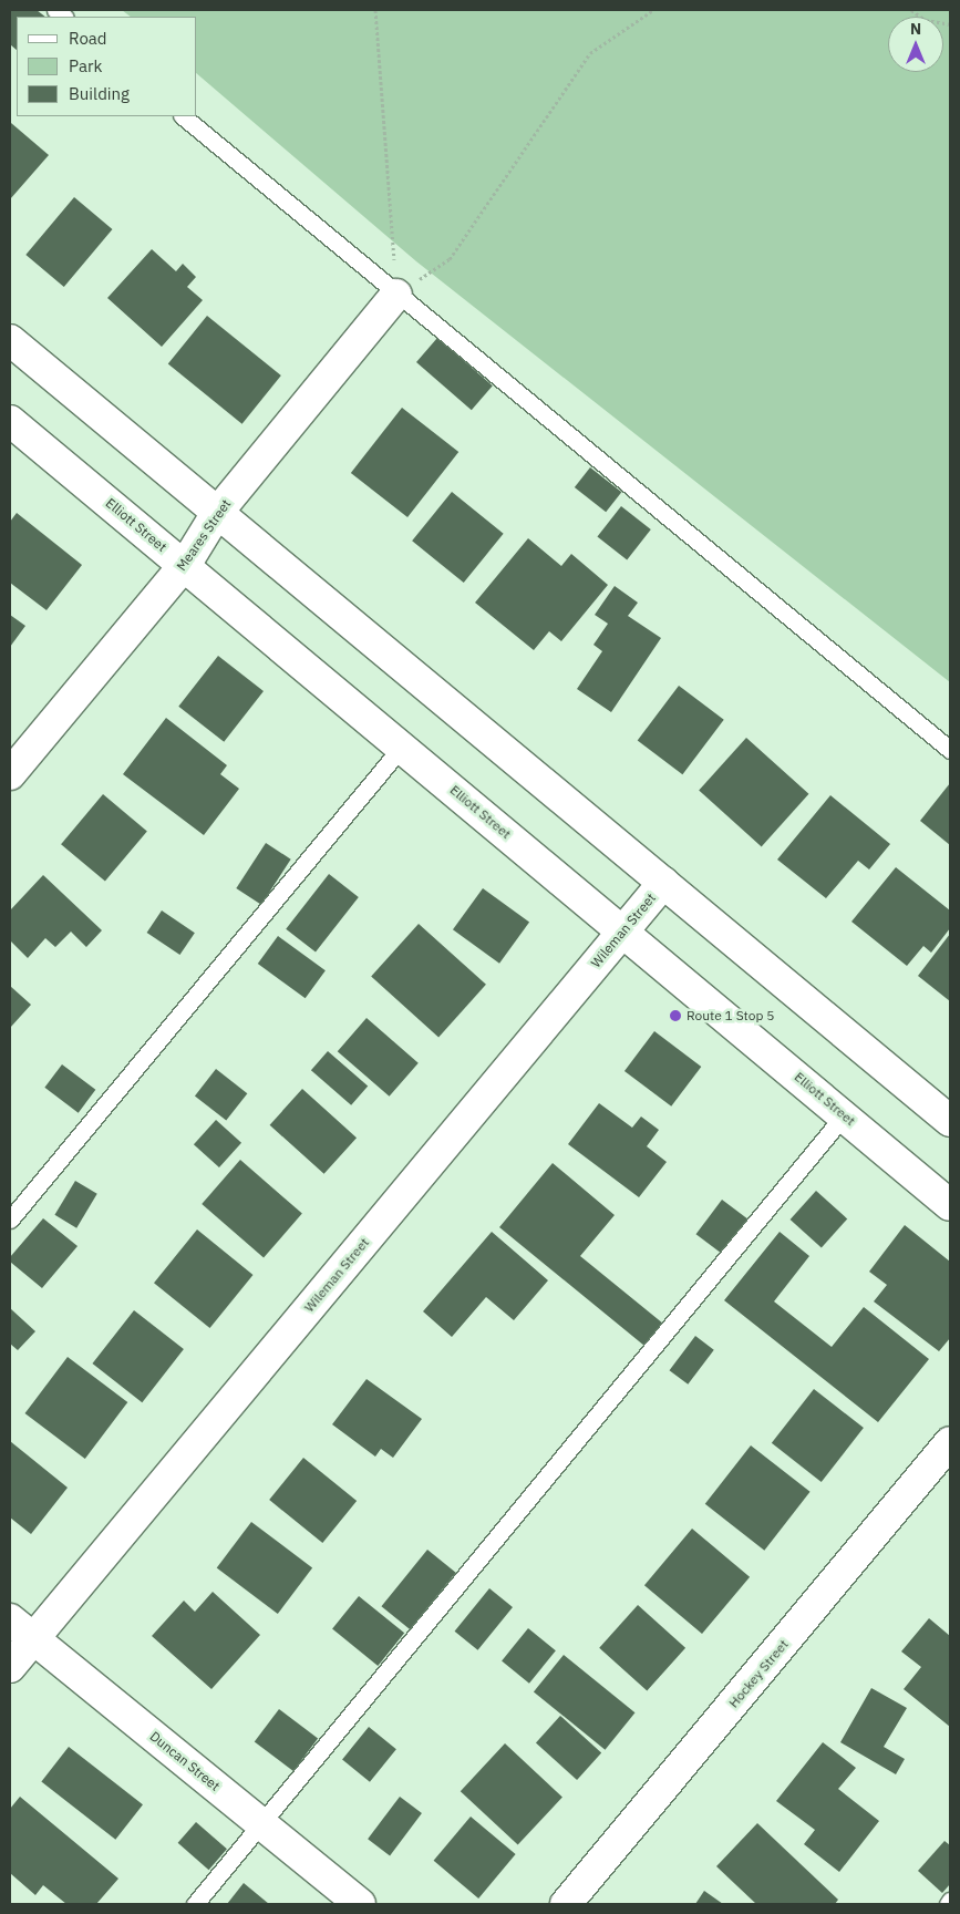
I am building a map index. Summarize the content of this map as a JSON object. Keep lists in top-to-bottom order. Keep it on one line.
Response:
{"streets":{"street":["Elliott Street","Meares Street","Wileman Street","Hockey Street","Duncan Street"]},"crossings":[["Elliott Street","Meares Street"],["Elliott Street","Wileman Street"],["Wileman Street","Duncan Street"]],"places":["Route 1 Stop 5"],"legend":["Road","Park","Building"],"north":"top"}
